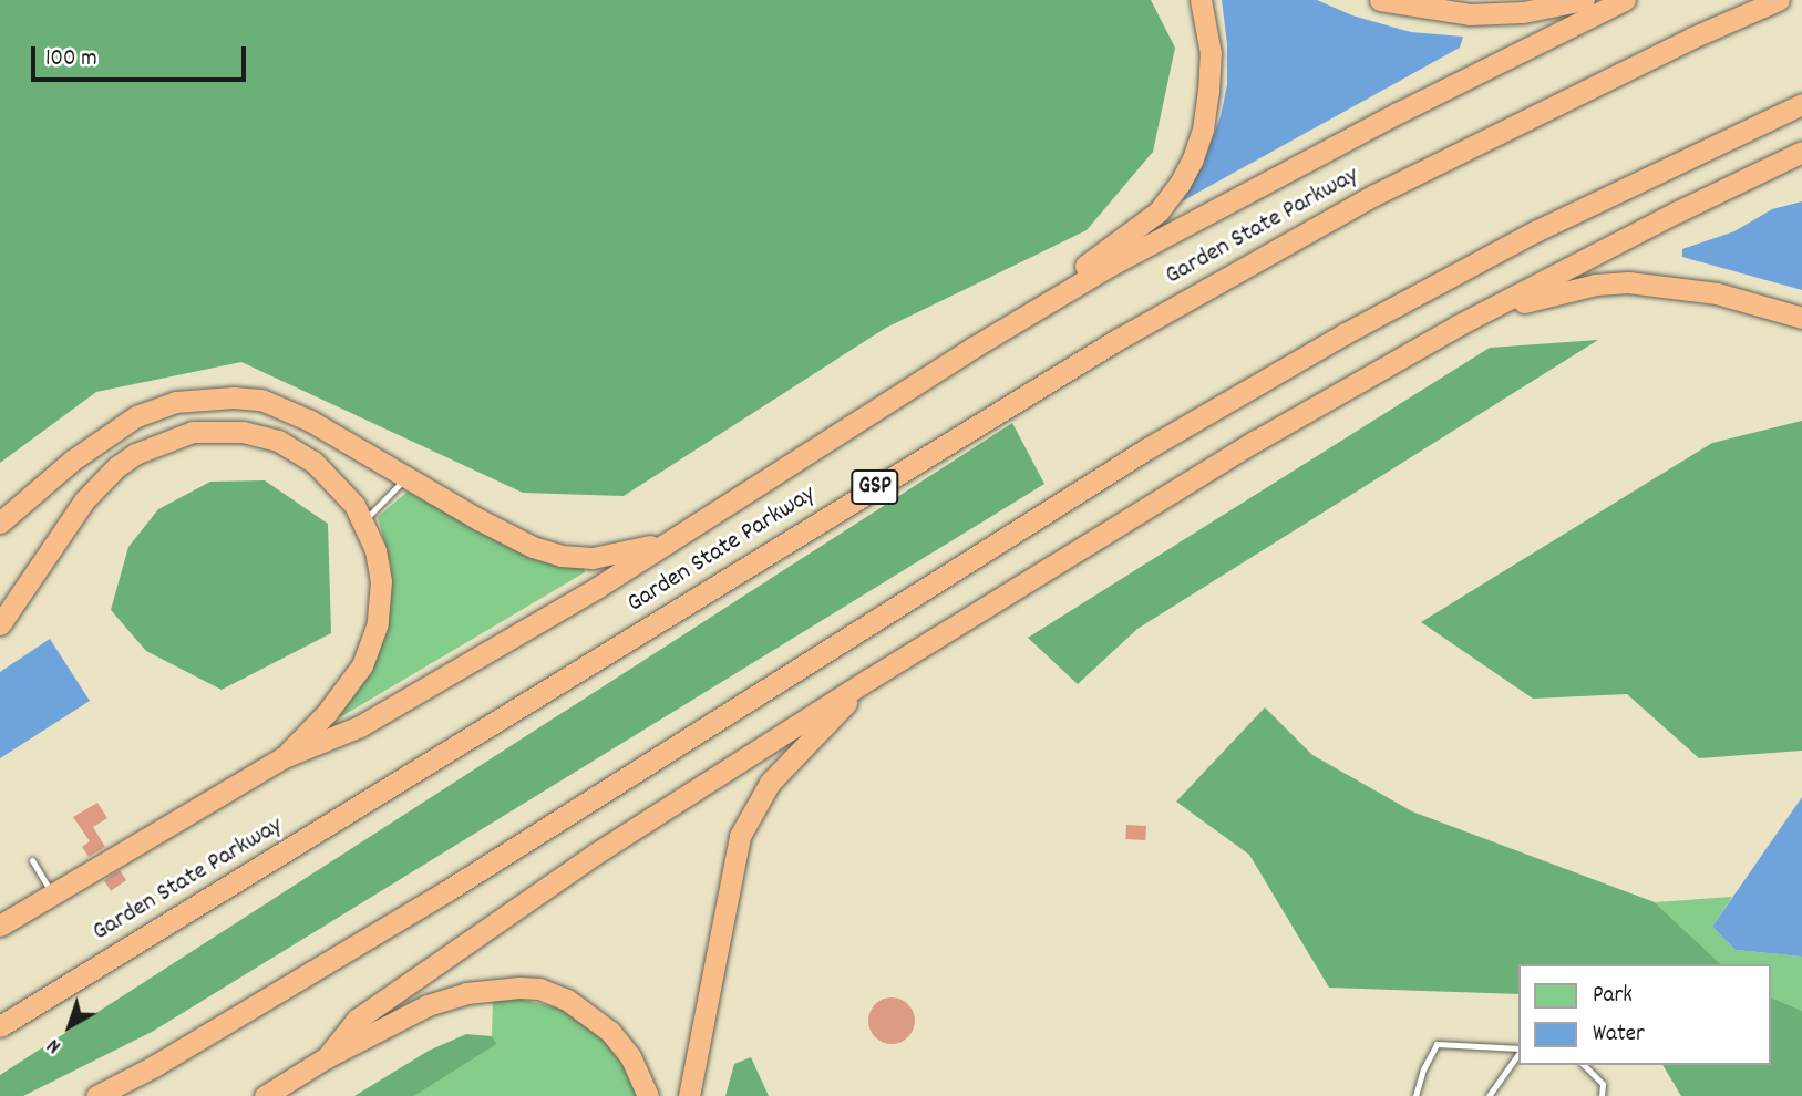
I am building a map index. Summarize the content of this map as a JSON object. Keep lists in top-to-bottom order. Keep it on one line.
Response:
{"streets":{"highway":["Garden State Parkway","GSP"]},"legend":["Park","Water"],"scale_bar":"100 m","north":"bottom left"}
